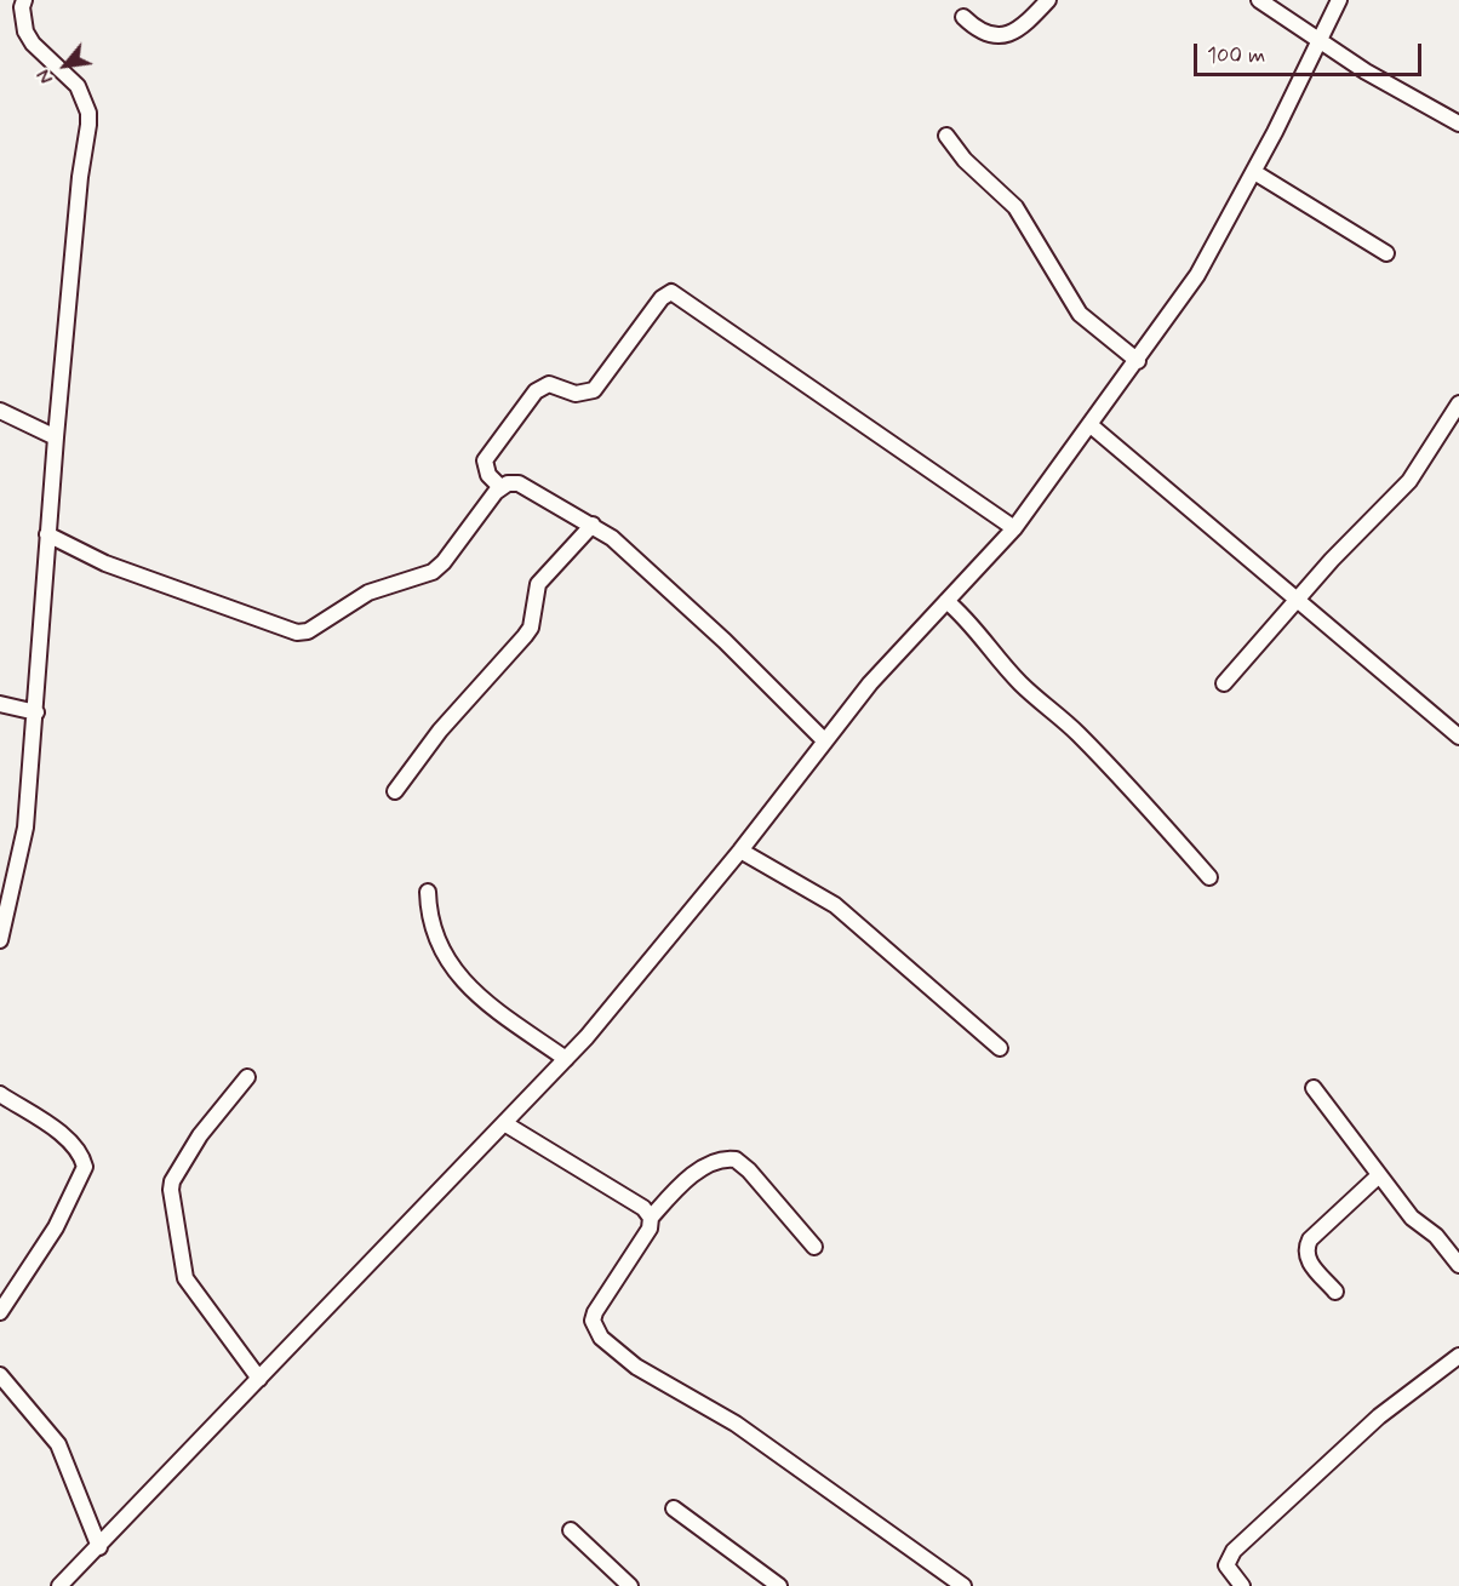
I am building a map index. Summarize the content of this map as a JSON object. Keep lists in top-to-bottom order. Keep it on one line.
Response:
{"scale_bar":"100 m","north":"bottom left"}
